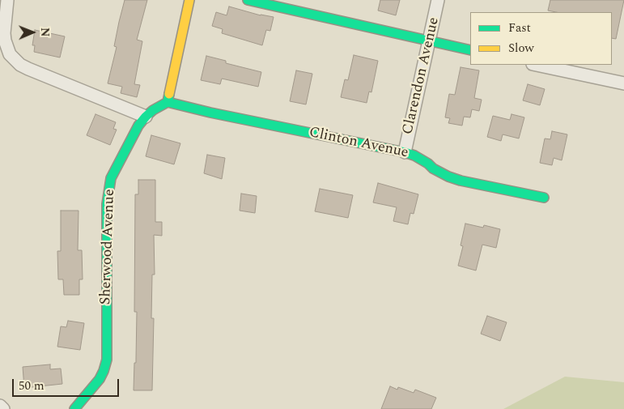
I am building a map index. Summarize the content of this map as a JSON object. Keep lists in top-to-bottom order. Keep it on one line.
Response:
{"streets":{"street":["Clarendon Avenue","Clinton Avenue","Sherwood Avenue"]},"crossings":[["Clarendon Avenue","Clinton Avenue"],["Clinton Avenue","Sherwood Avenue"]],"legend":["Fast","Slow"],"scale_bar":"50 m","north":"right"}
